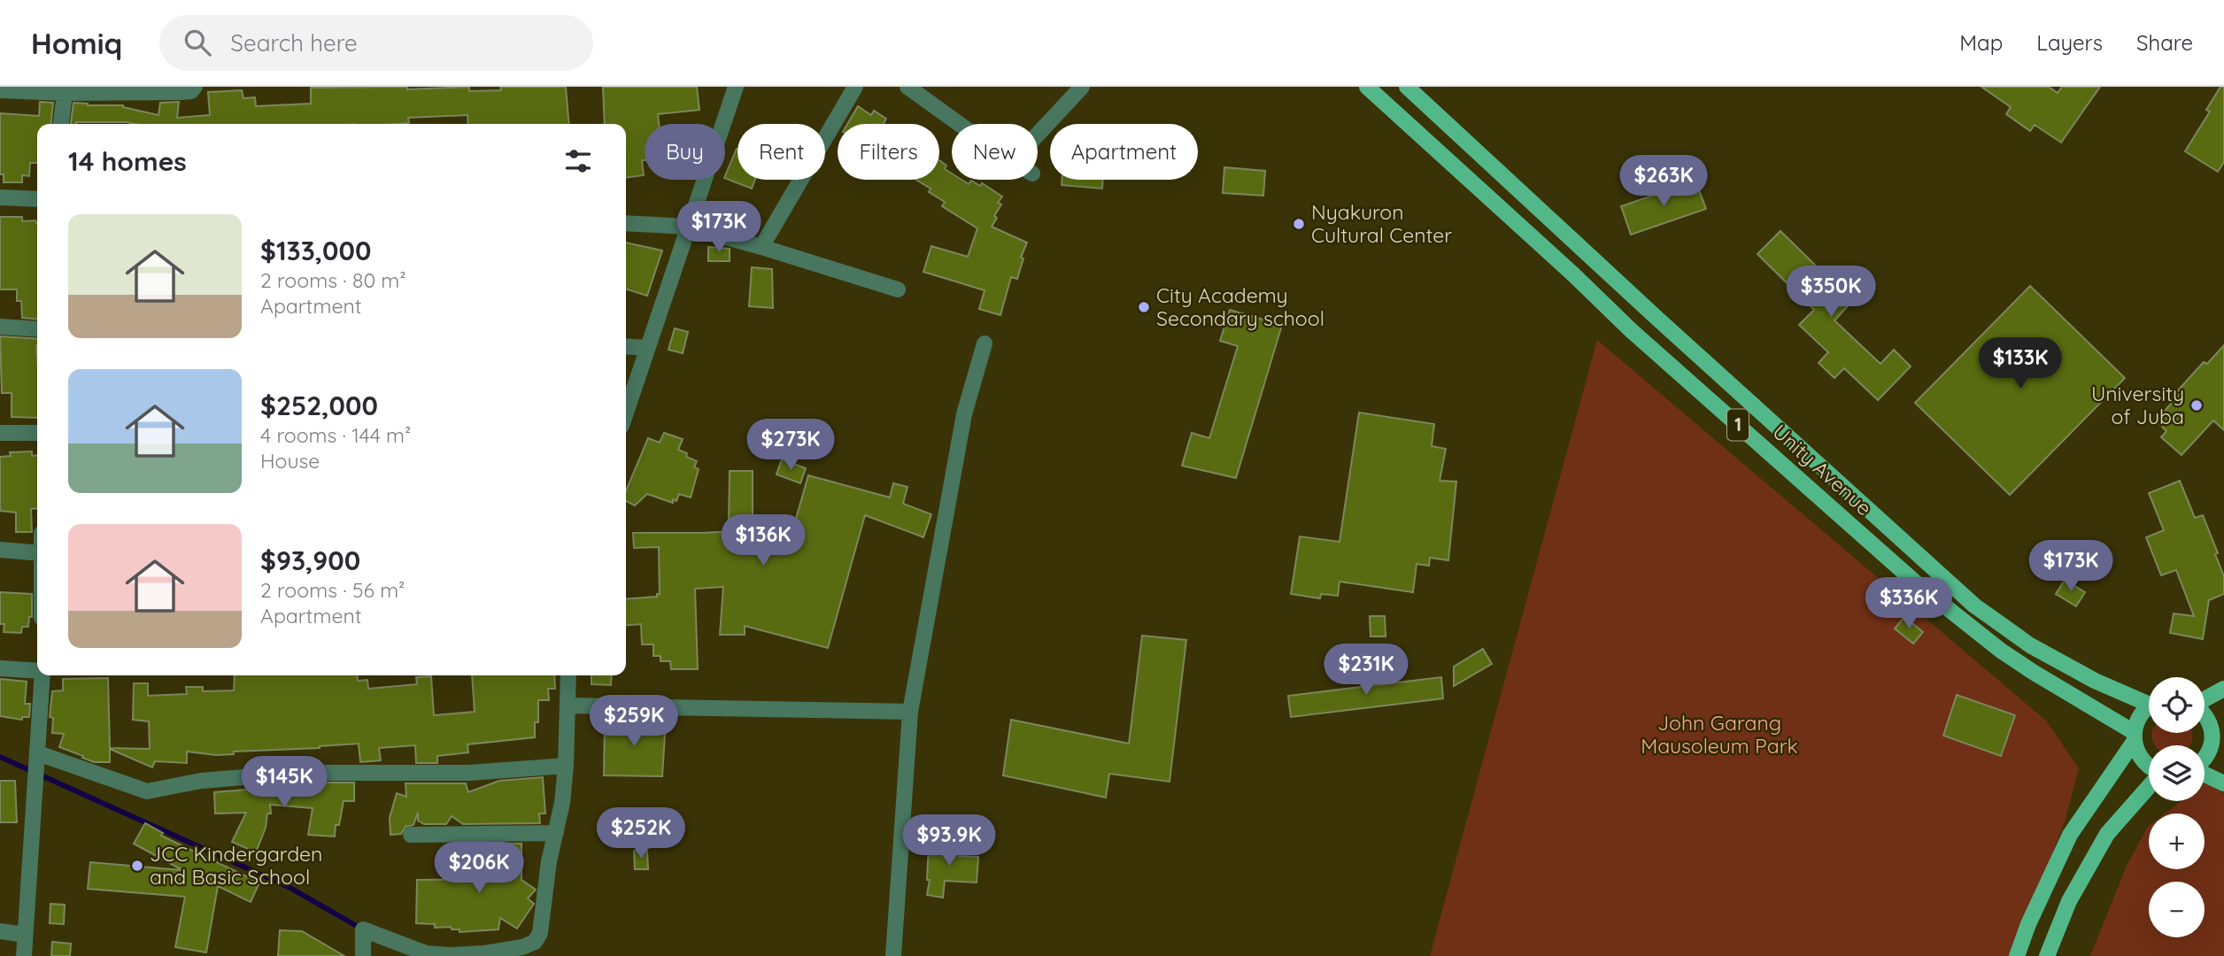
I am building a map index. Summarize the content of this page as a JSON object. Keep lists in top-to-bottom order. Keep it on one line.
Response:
{"streets":{"main road":["1","Unity Avenue"]},"crossings":[["1","Unity Avenue"]],"parks":["John Garang Mausoleum Park"],"places":["Nyakuron Cultural Center","City Academy Secondary school","University of Juba","JCC Kindergarden and Basic School"],"page":{"header":"Homiq","search":"Search here","nav":["Map","Layers","Share"],"chip":["Buy","Rent","Filters","New","Apartment"],"heading":"14 homes","price":["$263K","$173K","$350K","$133K","$273K","$136K","$173K","$336K","$231K","$259K","$145K","$252K","$93.9K","$206K"],"list":[{"name":"$133,000","note":"2 rooms · 80 m² · Apartment"},{"name":"$252,000","note":"4 rooms · 144 m² · House"},{"name":"$93,900","note":"2 rooms · 56 m² · Apartment"}],"map_buttons":["+","−"]}}
